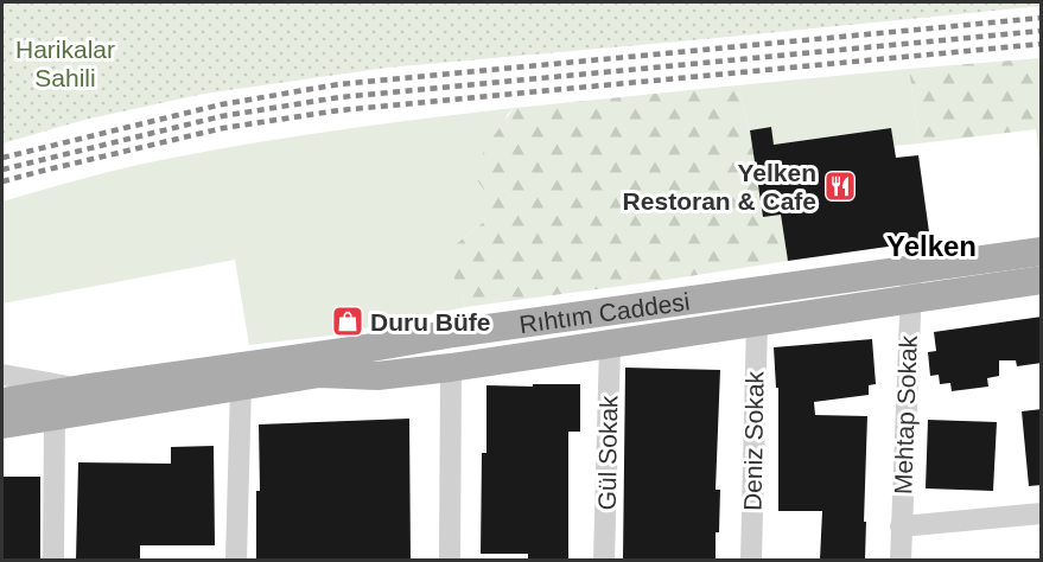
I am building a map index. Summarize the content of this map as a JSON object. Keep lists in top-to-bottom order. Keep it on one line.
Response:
{"streets":{"main road":["Rıhtım Caddesi"],"street":["Mehtap Sokak","Deniz Sokak","Gül Sokak"]},"crossings":[["Rıhtım Caddesi","Mehtap Sokak"],["Rıhtım Caddesi","Deniz Sokak"],["Rıhtım Caddesi","Gül Sokak"]],"districts":["Yelken"],"parks":["Harikalar Sahili"],"places":{"restaurant":["Yelken Restoran & Cafe"],"shop":["Duru Büfe"]}}
